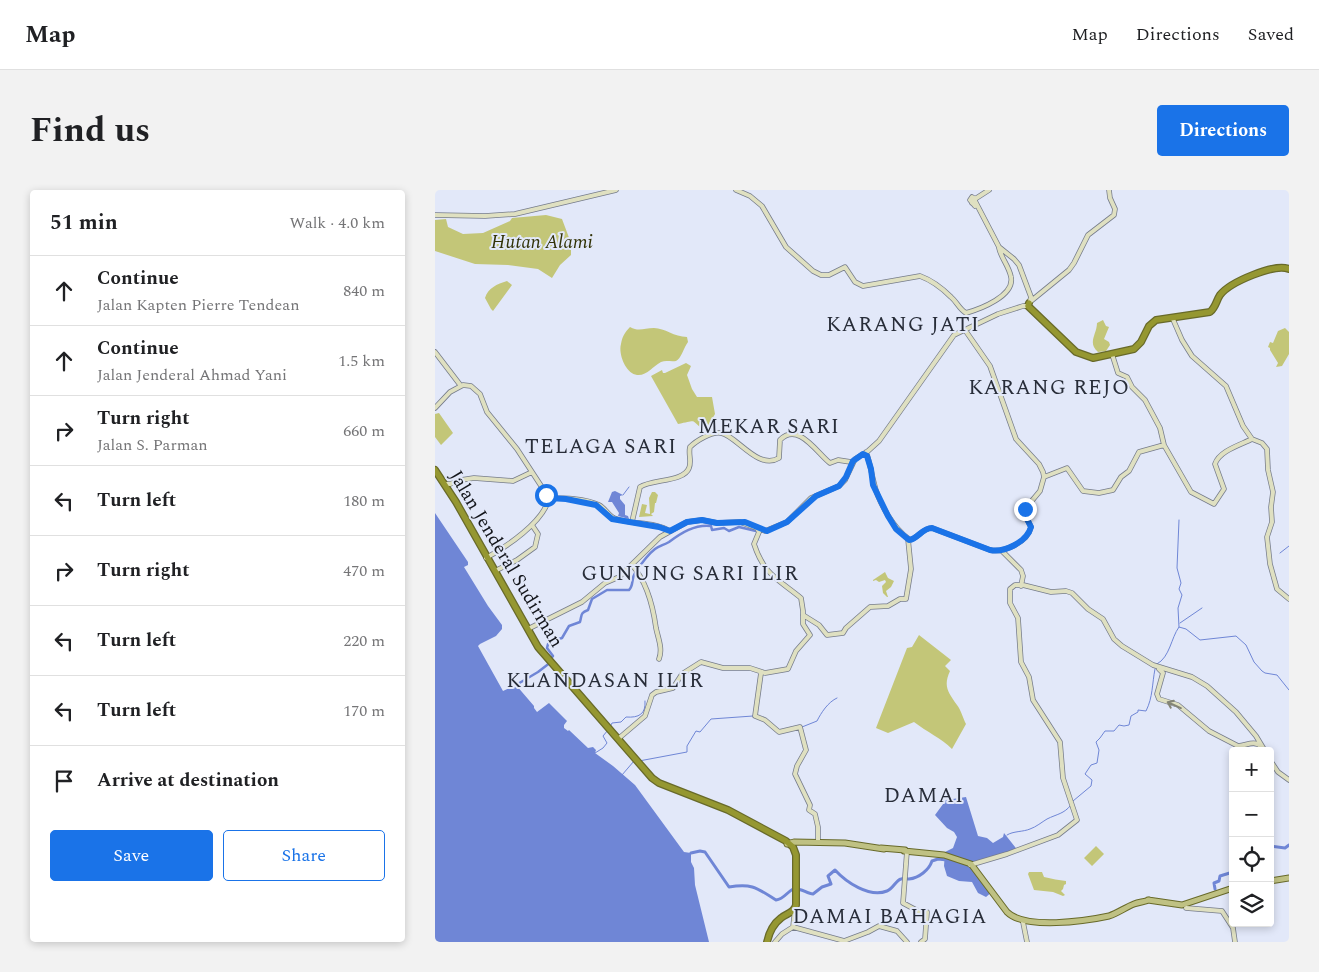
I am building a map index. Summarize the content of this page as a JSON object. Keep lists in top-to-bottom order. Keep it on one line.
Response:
{"streets":{"highway":["Jalan Jenderal Sudirman"]},"districts":["KARANG JATI","KARANG REJO","MEKAR SARI","TELAGA SARI","GUNUNG SARI ILIR","KLANDASAN ILIR","DAMAI","DAMAI BAHAGIA"],"parks":["Hutan Alami"],"page":{"header":"Map","nav":["Map","Directions","Saved"],"title":"Find us","buttons":["Directions",["Save","Share"]],"heading":["51 min","Walk · 4.0 km"],"list":[["Continue","Jalan Kapten Pierre Tendean","840 m"],["Continue","Jalan Jenderal Ahmad Yani","1.5 km"],["Turn right","Jalan S. Parman","660 m"],["Turn left","180 m"],["Turn right","470 m"],["Turn left","220 m"],["Turn left","170 m"],"Arrive at destination"],"map_buttons":["+","−"]}}
